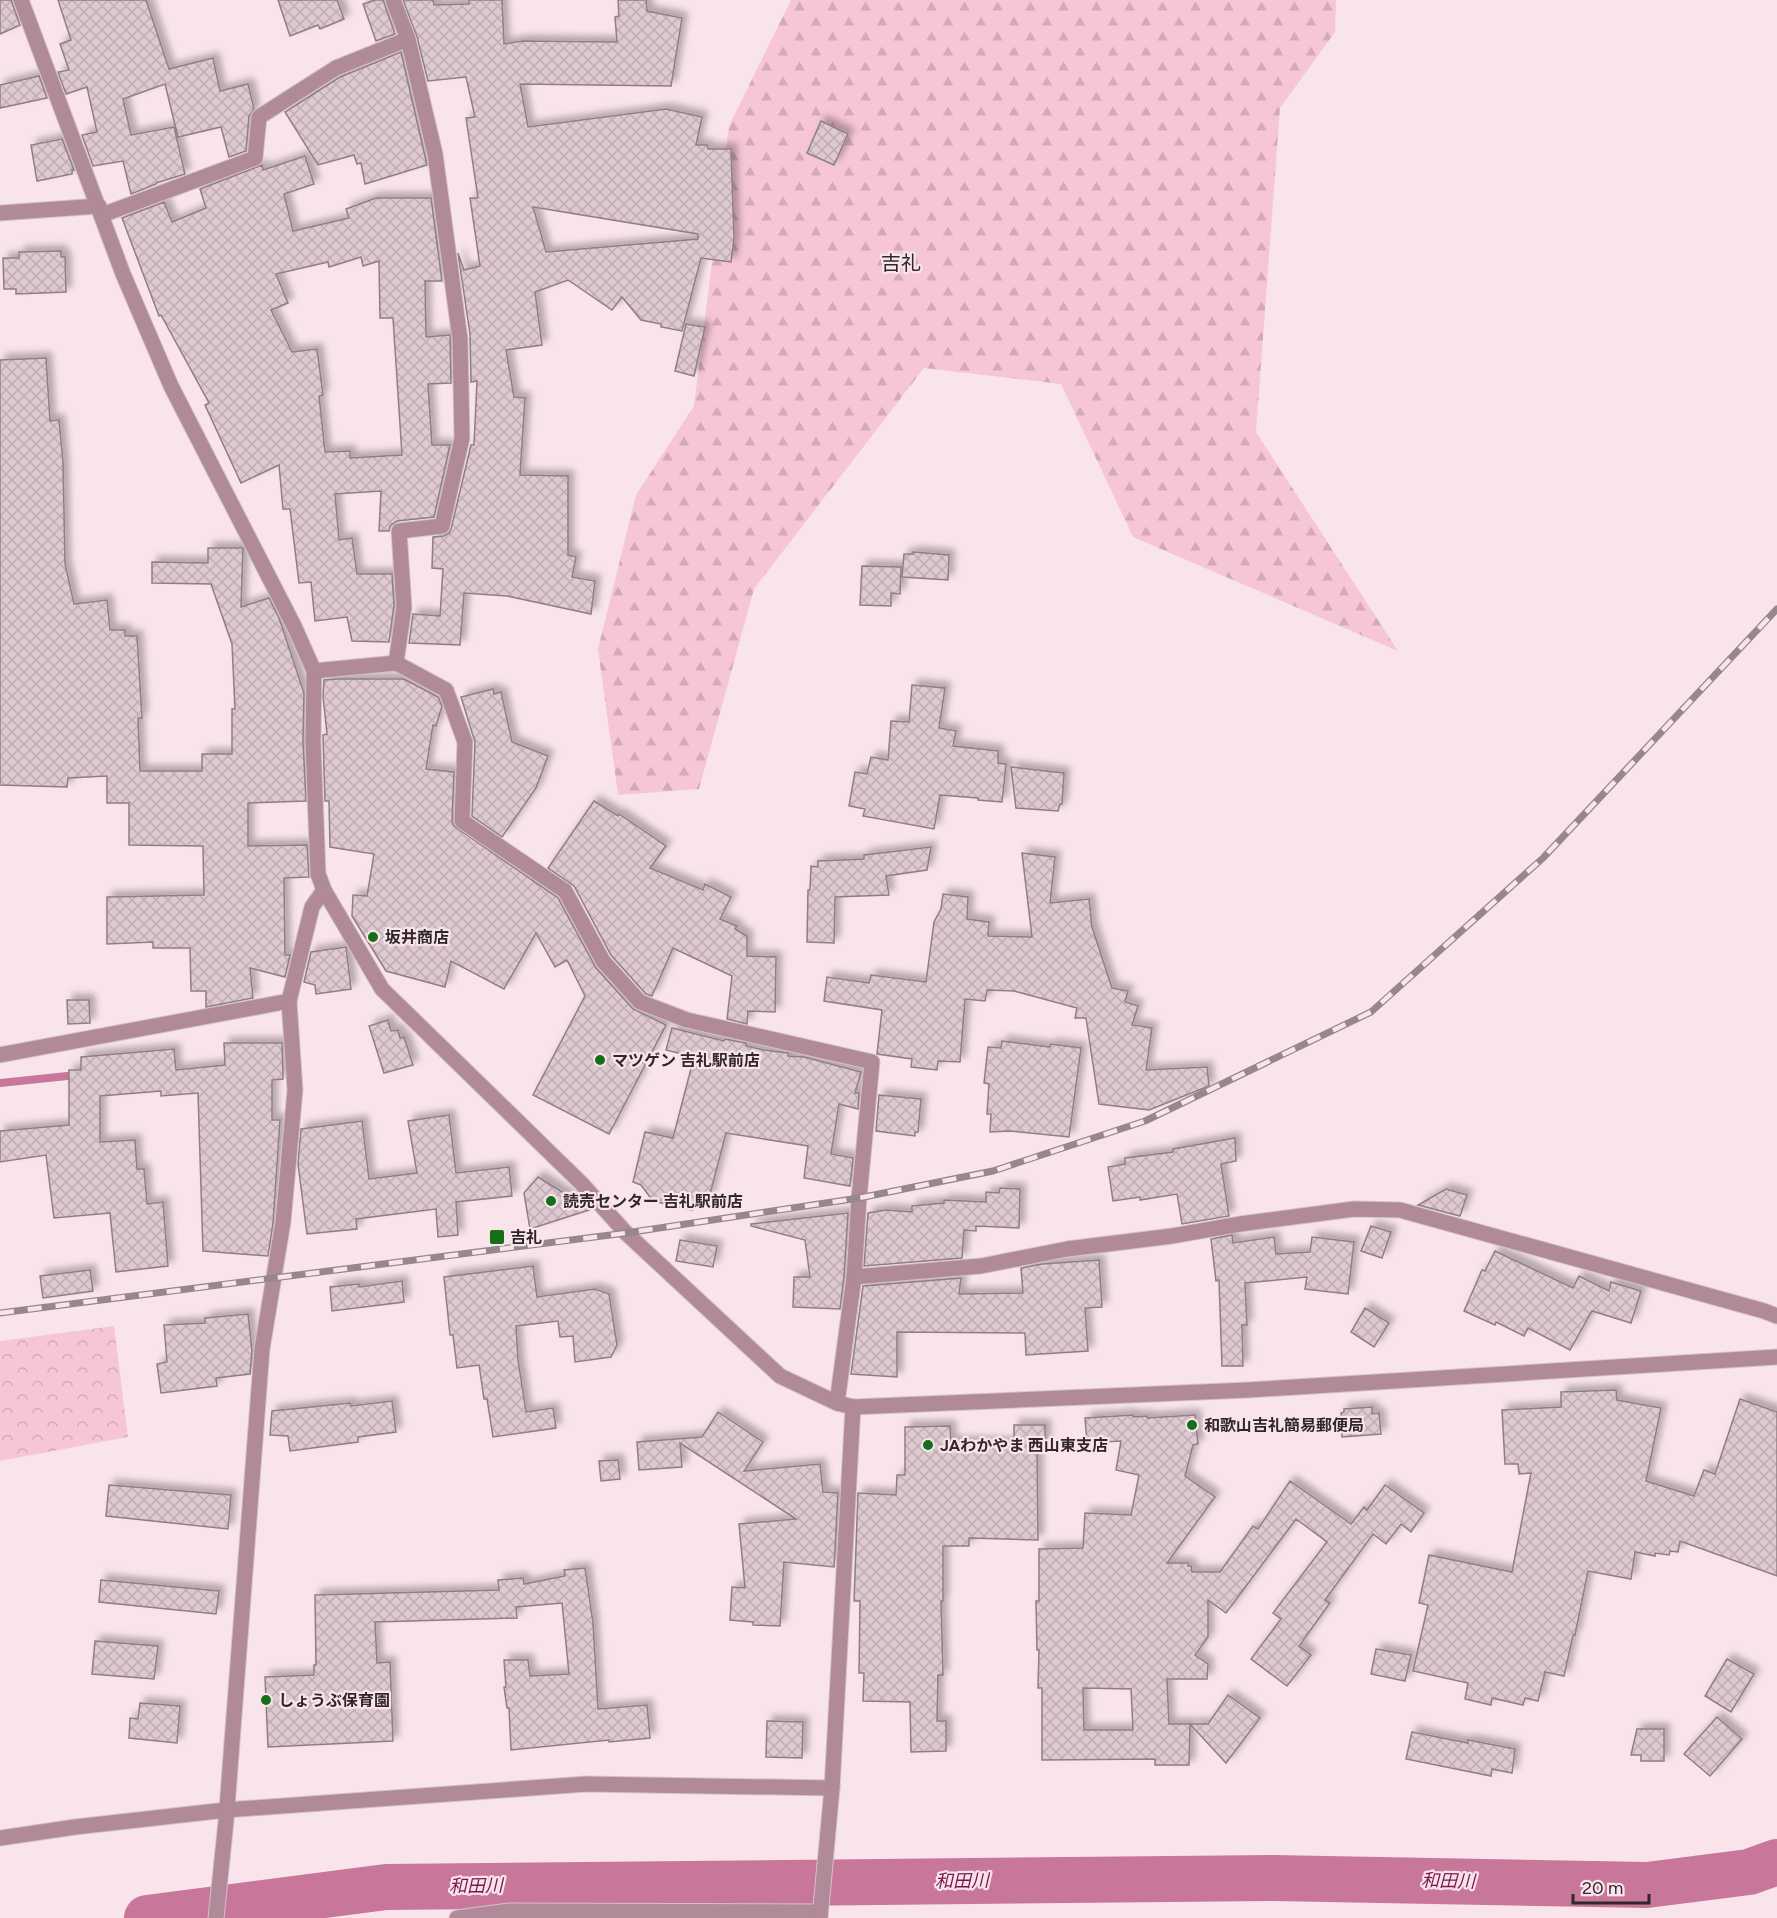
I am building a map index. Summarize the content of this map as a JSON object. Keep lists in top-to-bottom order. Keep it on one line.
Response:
{"districts":["吉礼"],"water":["和田川"],"places":{"other":["坂井商店","マツゲン 吉礼駅前店","読売センター 吉礼駅前店","和歌山吉礼簡易郵便局","JAわかやま 西山東支店","しょうぶ保育園"],"transit":["吉礼"]},"scale_bar":"20 m"}
